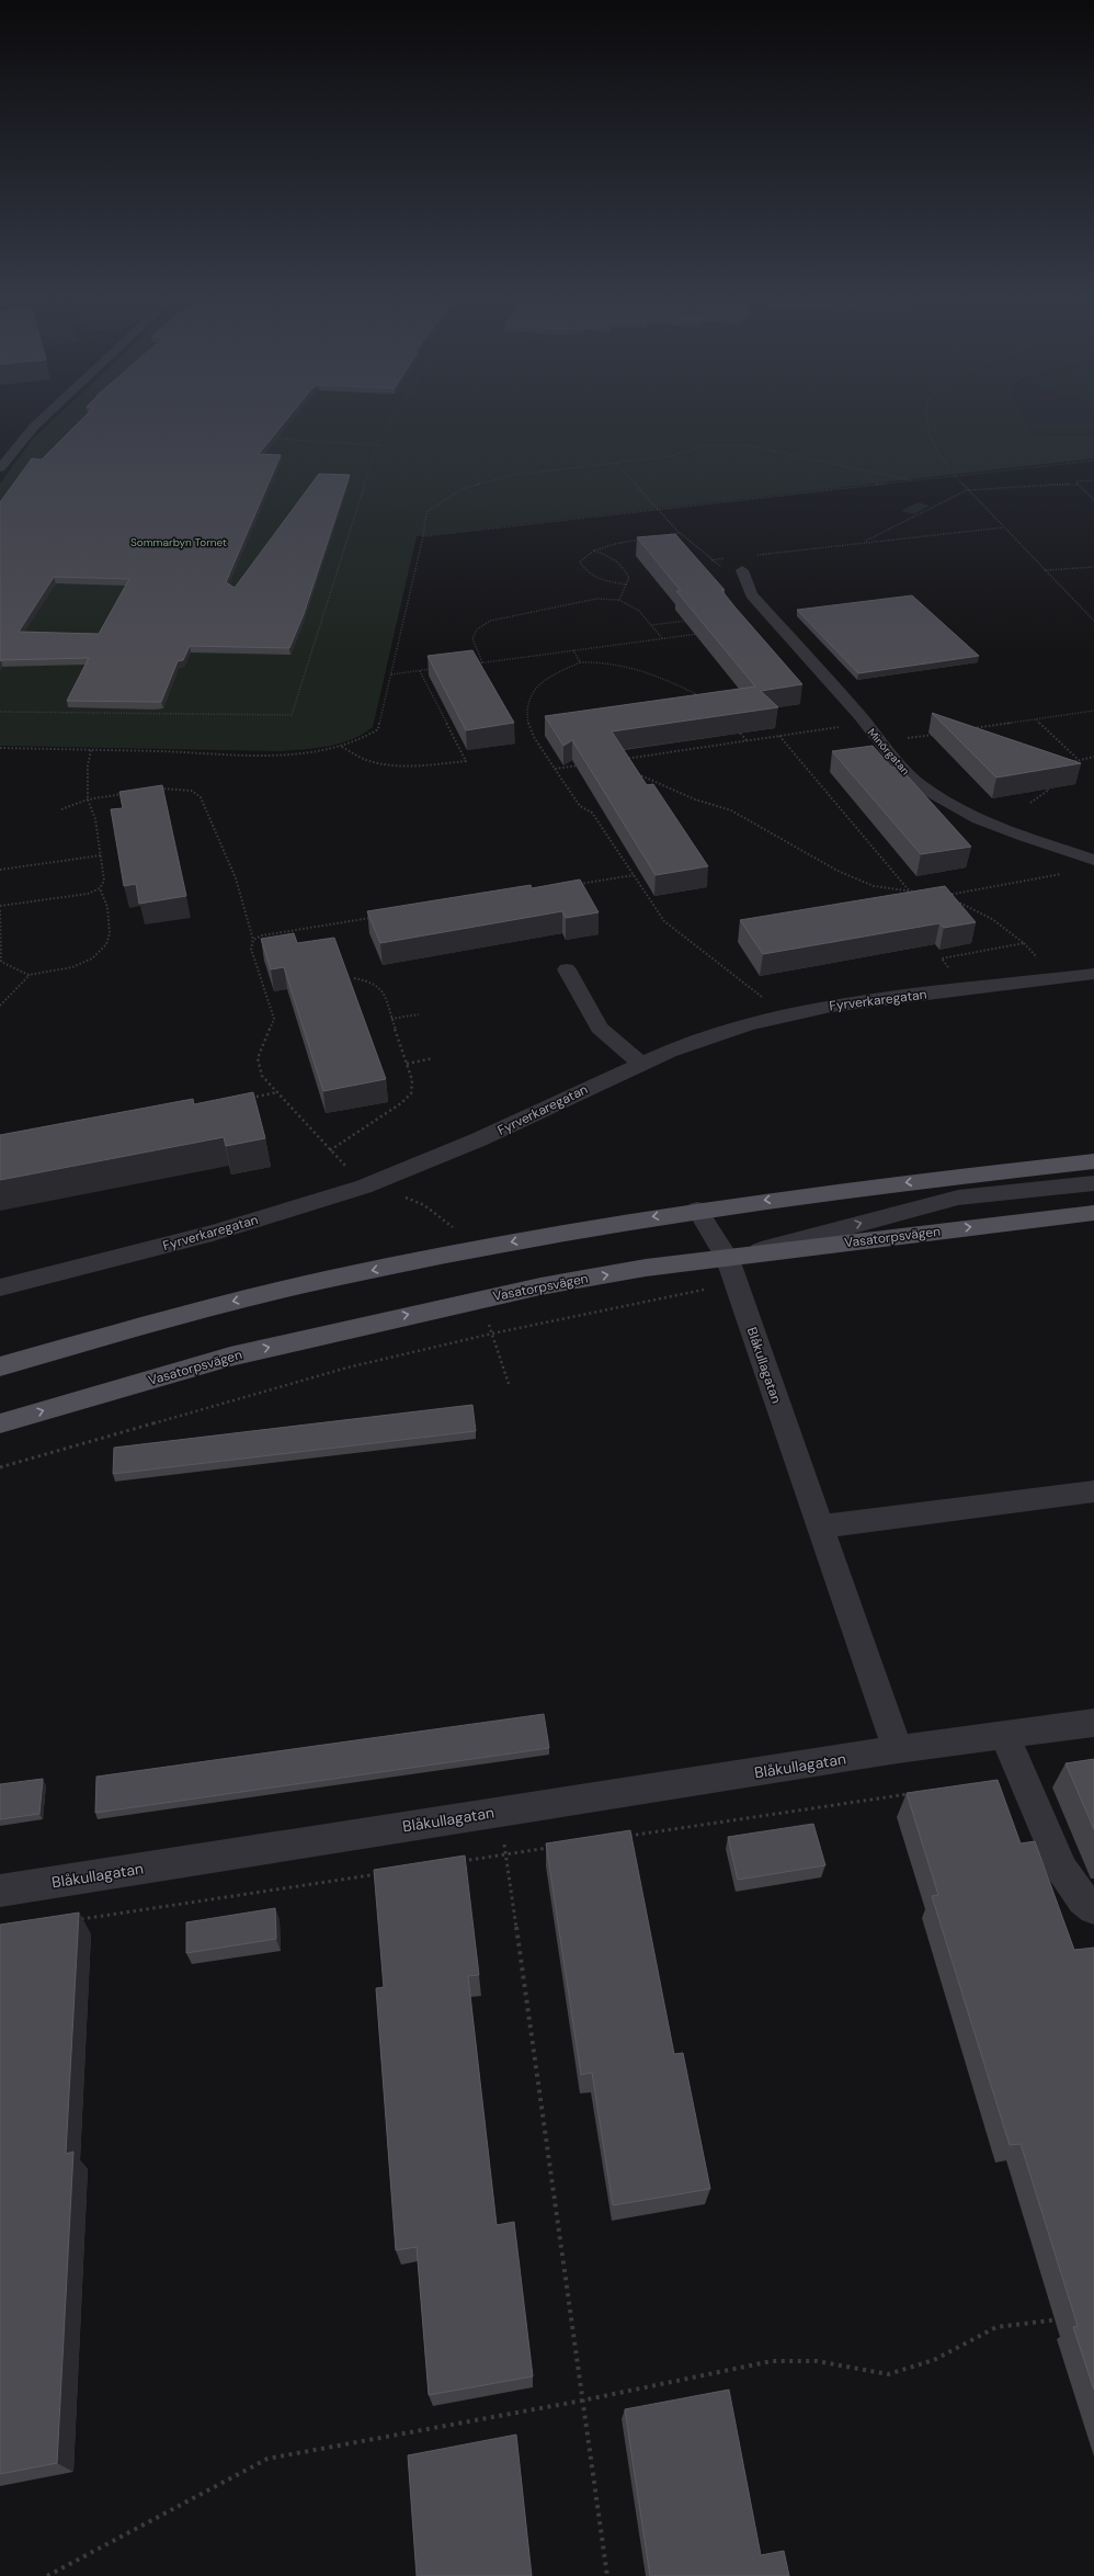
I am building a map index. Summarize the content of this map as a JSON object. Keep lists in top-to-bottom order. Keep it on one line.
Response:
{"streets":{"main road":["Vasatorpsvägen"],"street":["Minörgatan","Fyrverkaregatan","Blåkullagatan"]},"crossings":[["Vasatorpsvägen","Blåkullagatan"]],"parks":["Sommarbyn Tornet"]}
